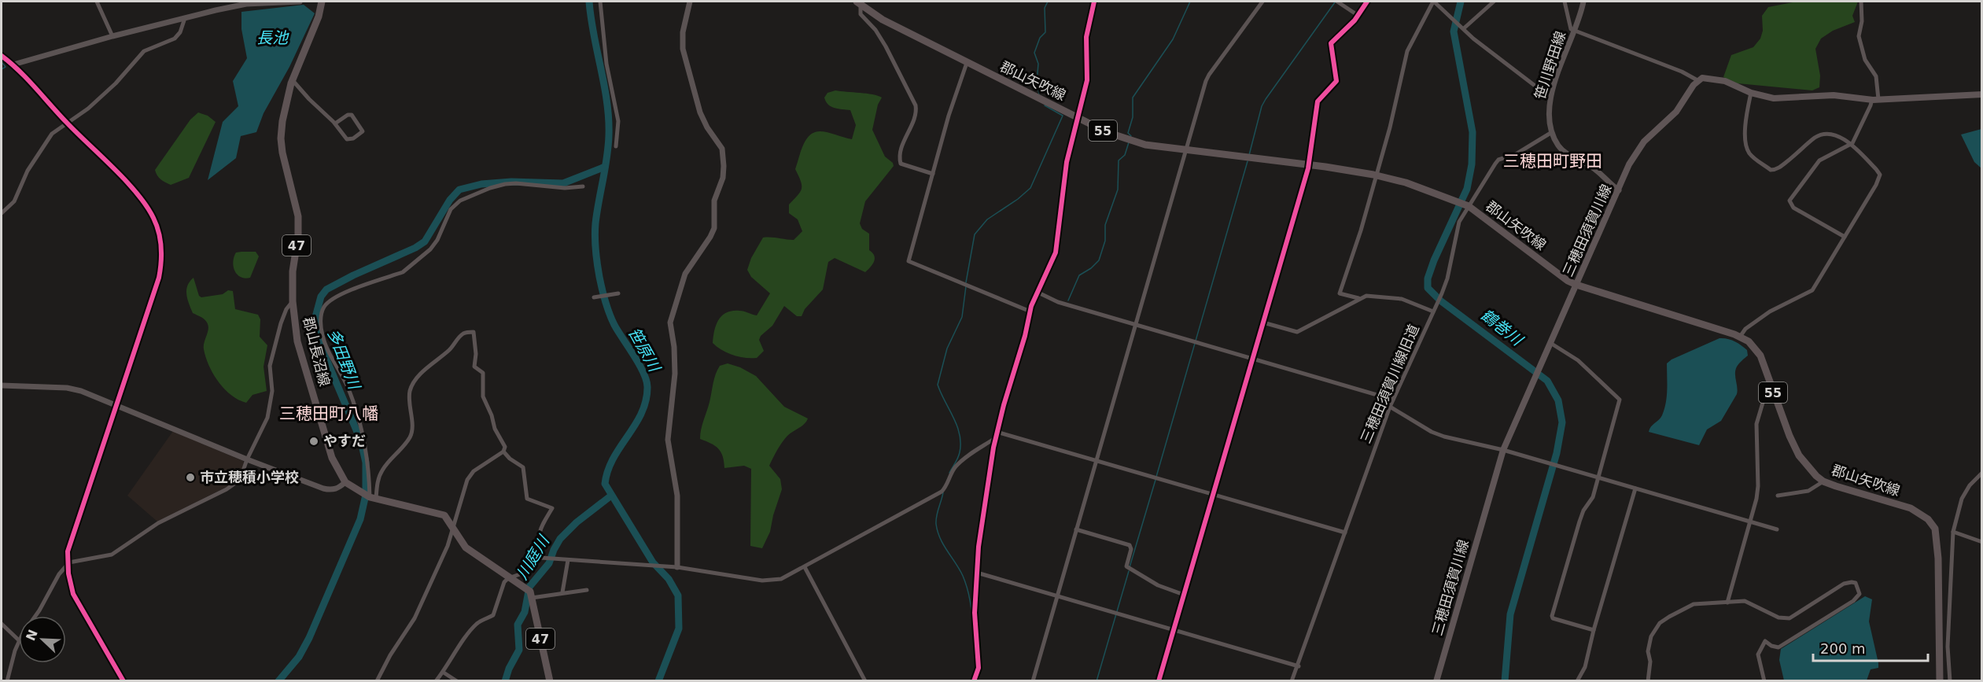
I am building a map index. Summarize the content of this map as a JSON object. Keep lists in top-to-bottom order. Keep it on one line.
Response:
{"streets":{"main road":["郡山矢吹線","55","三穂田須賀川線","47","郡山長沼線"],"street":["笹川野田線","三穂田須賀川線旧道"]},"crossings":[["笹川野田線","三穂田須賀川線旧道"],["郡山矢吹線","三穂田須賀川線"],["郡山矢吹線","三穂田須賀川線旧道"],["47","郡山長沼線"]],"districts":["三穂田町野田","三穂田町八幡"],"water":["長池","鶴巻川","笹原川","多田野川","川庭川"],"places":["やすだ","市立穂積小学校"],"scale_bar":"200 m","north":"top left"}
